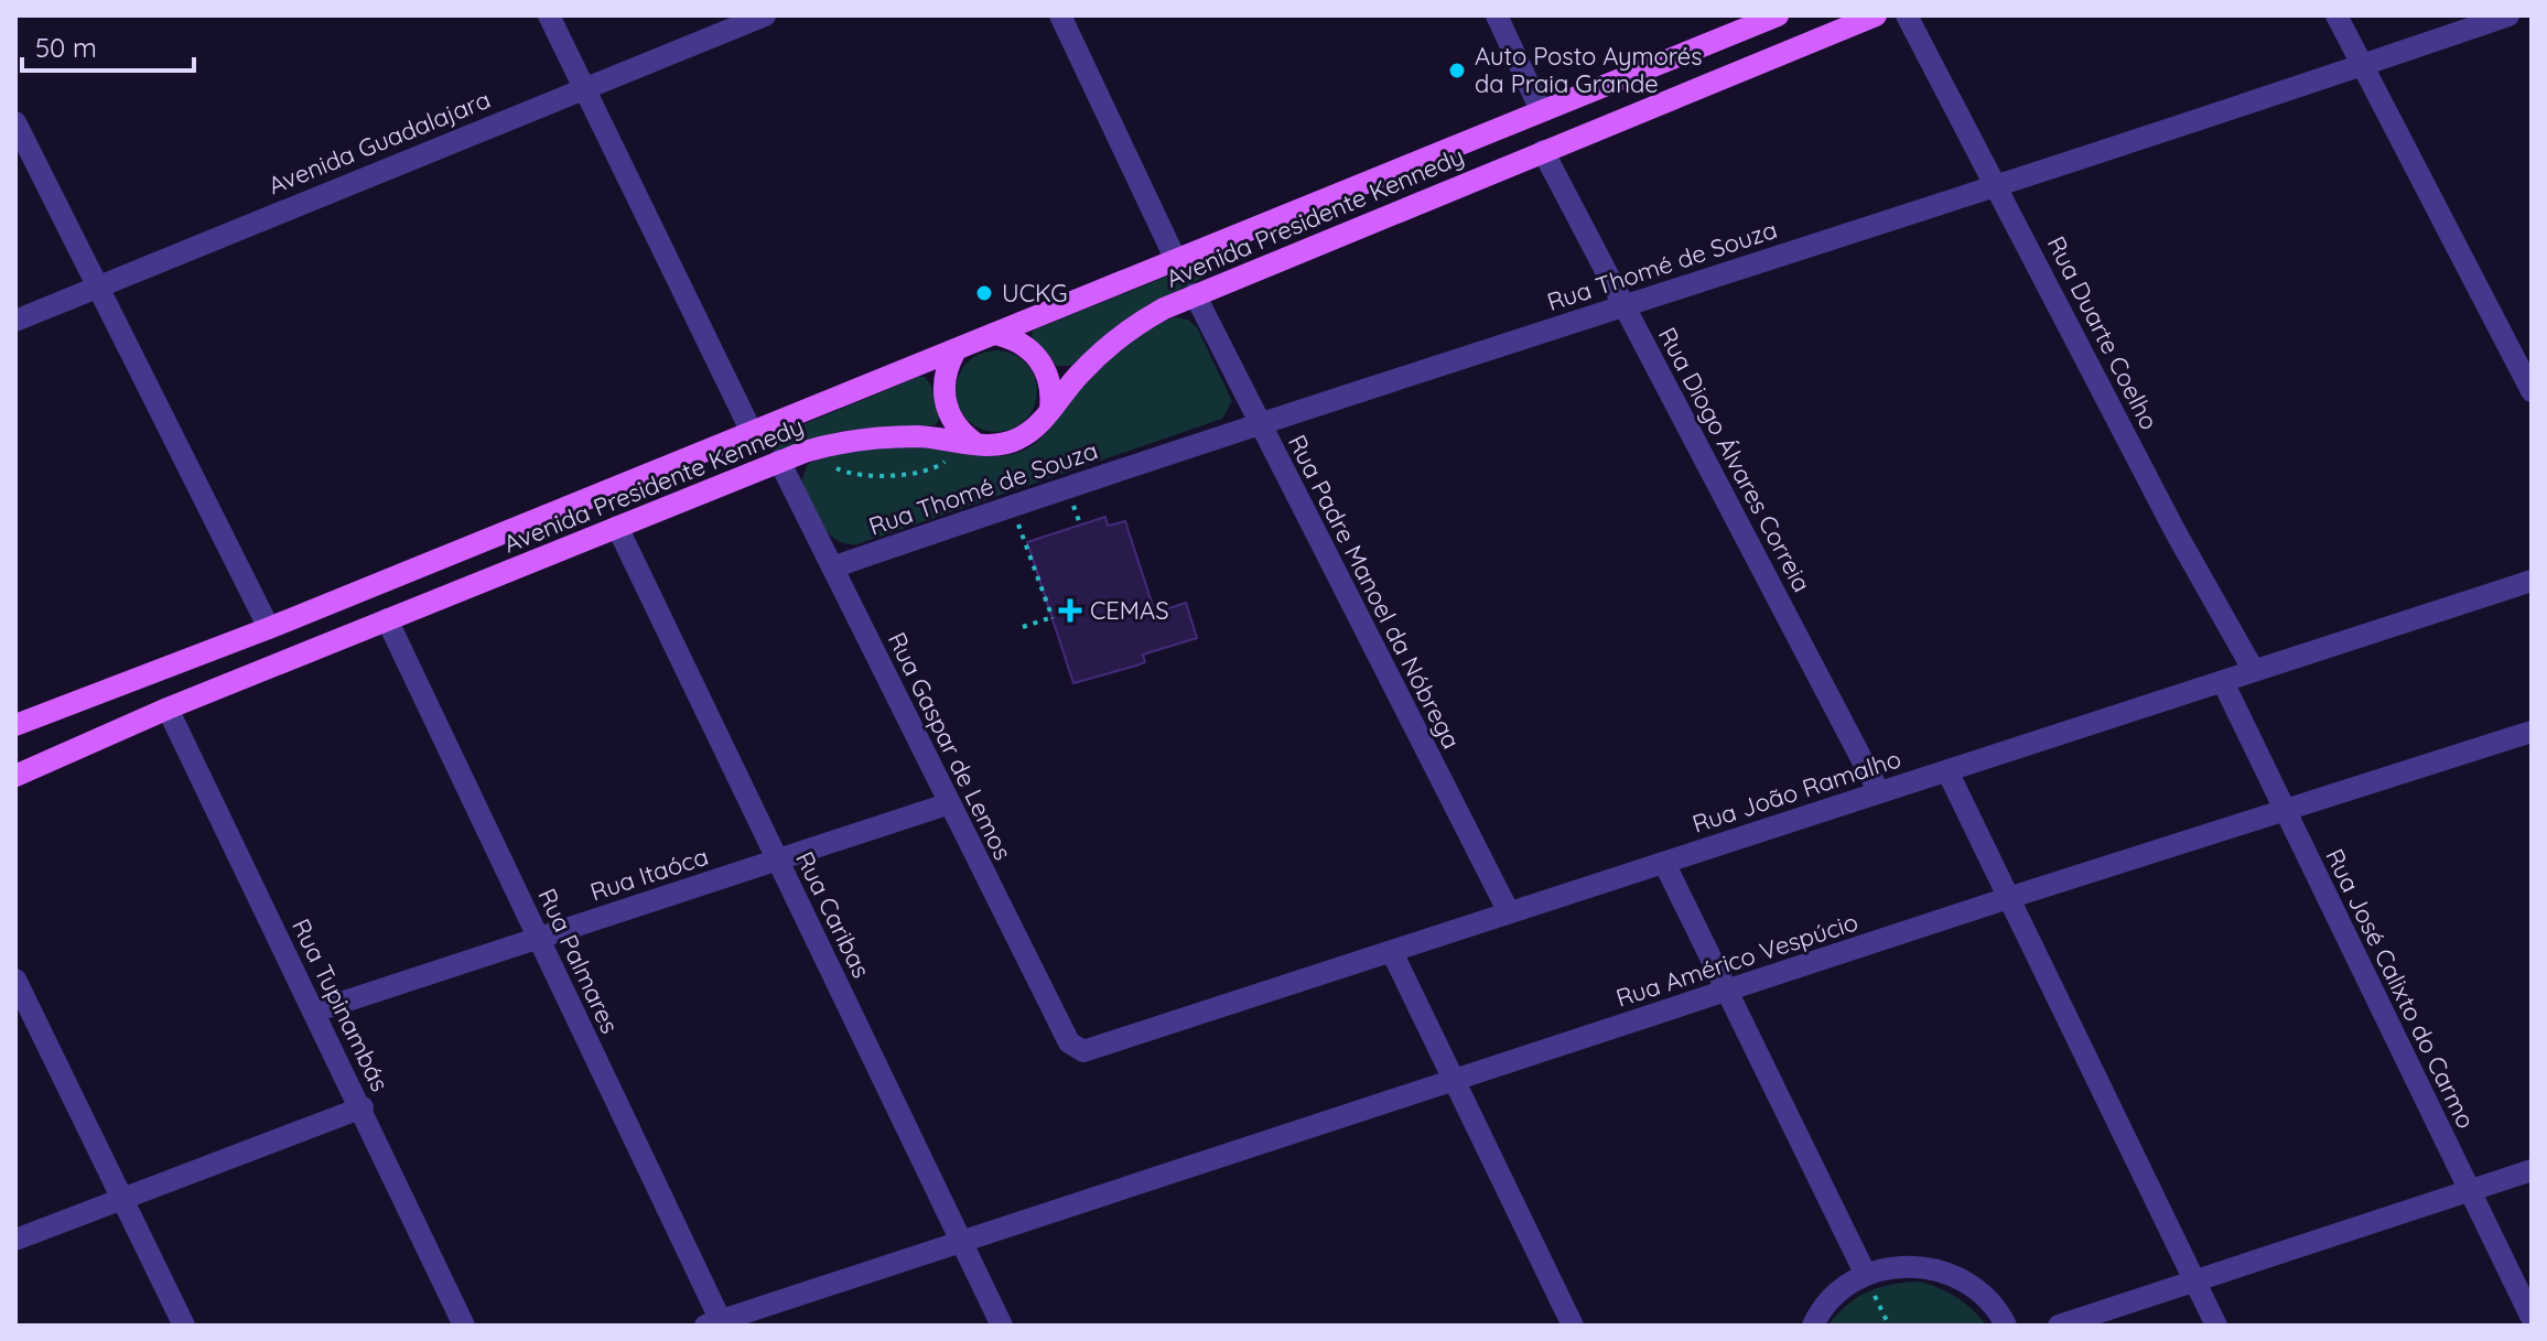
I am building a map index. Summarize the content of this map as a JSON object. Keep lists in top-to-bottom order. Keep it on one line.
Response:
{"streets":{"main road":["Avenida Presidente Kennedy"],"street":["Avenida Guadalajara","Rua Thomé de Souza","Rua Duarte Coelho","Rua Diogo Álvares Correia","Rua Padre Manoel da Nóbrega","Rua Gaspar de Lemos","Rua João Ramalho","Rua Itaóca","Rua Caribas","Rua Américo Vespúcio","Rua Palmares","Rua José Calixto do Carmo","Rua Tupinambás"]},"crossings":[["Avenida Presidente Kennedy","Rua Diogo Álvares Correia"],["Avenida Presidente Kennedy","Rua Padre Manoel da Nóbrega"],["Avenida Presidente Kennedy","Rua Gaspar de Lemos"],["Avenida Presidente Kennedy","Rua Caribas"],["Avenida Presidente Kennedy","Rua Palmares"],["Avenida Presidente Kennedy","Rua Tupinambás"],["Rua Thomé de Souza","Rua Duarte Coelho"],["Rua Thomé de Souza","Rua Diogo Álvares Correia"],["Rua Thomé de Souza","Rua Padre Manoel da Nóbrega"],["Rua Thomé de Souza","Rua Gaspar de Lemos"],["Rua Duarte Coelho","Rua João Ramalho"],["Rua Diogo Álvares Correia","Rua João Ramalho"],["Rua Padre Manoel da Nóbrega","Rua João Ramalho"],["Rua Gaspar de Lemos","Rua João Ramalho"],["Rua Gaspar de Lemos","Rua Itaóca"],["Rua João Ramalho","Rua José Calixto do Carmo"],["Rua Itaóca","Rua Caribas"],["Rua Itaóca","Rua Palmares"],["Rua Itaóca","Rua Tupinambás"],["Rua Caribas","Rua Américo Vespúcio"],["Rua Américo Vespúcio","Rua Palmares"],["Rua Américo Vespúcio","Rua José Calixto do Carmo"]],"places":{"other":["Auto Posto Aymorés da Praia Grande","UCKG"],"health":["CEMAS"]},"scale_bar":"50 m"}
